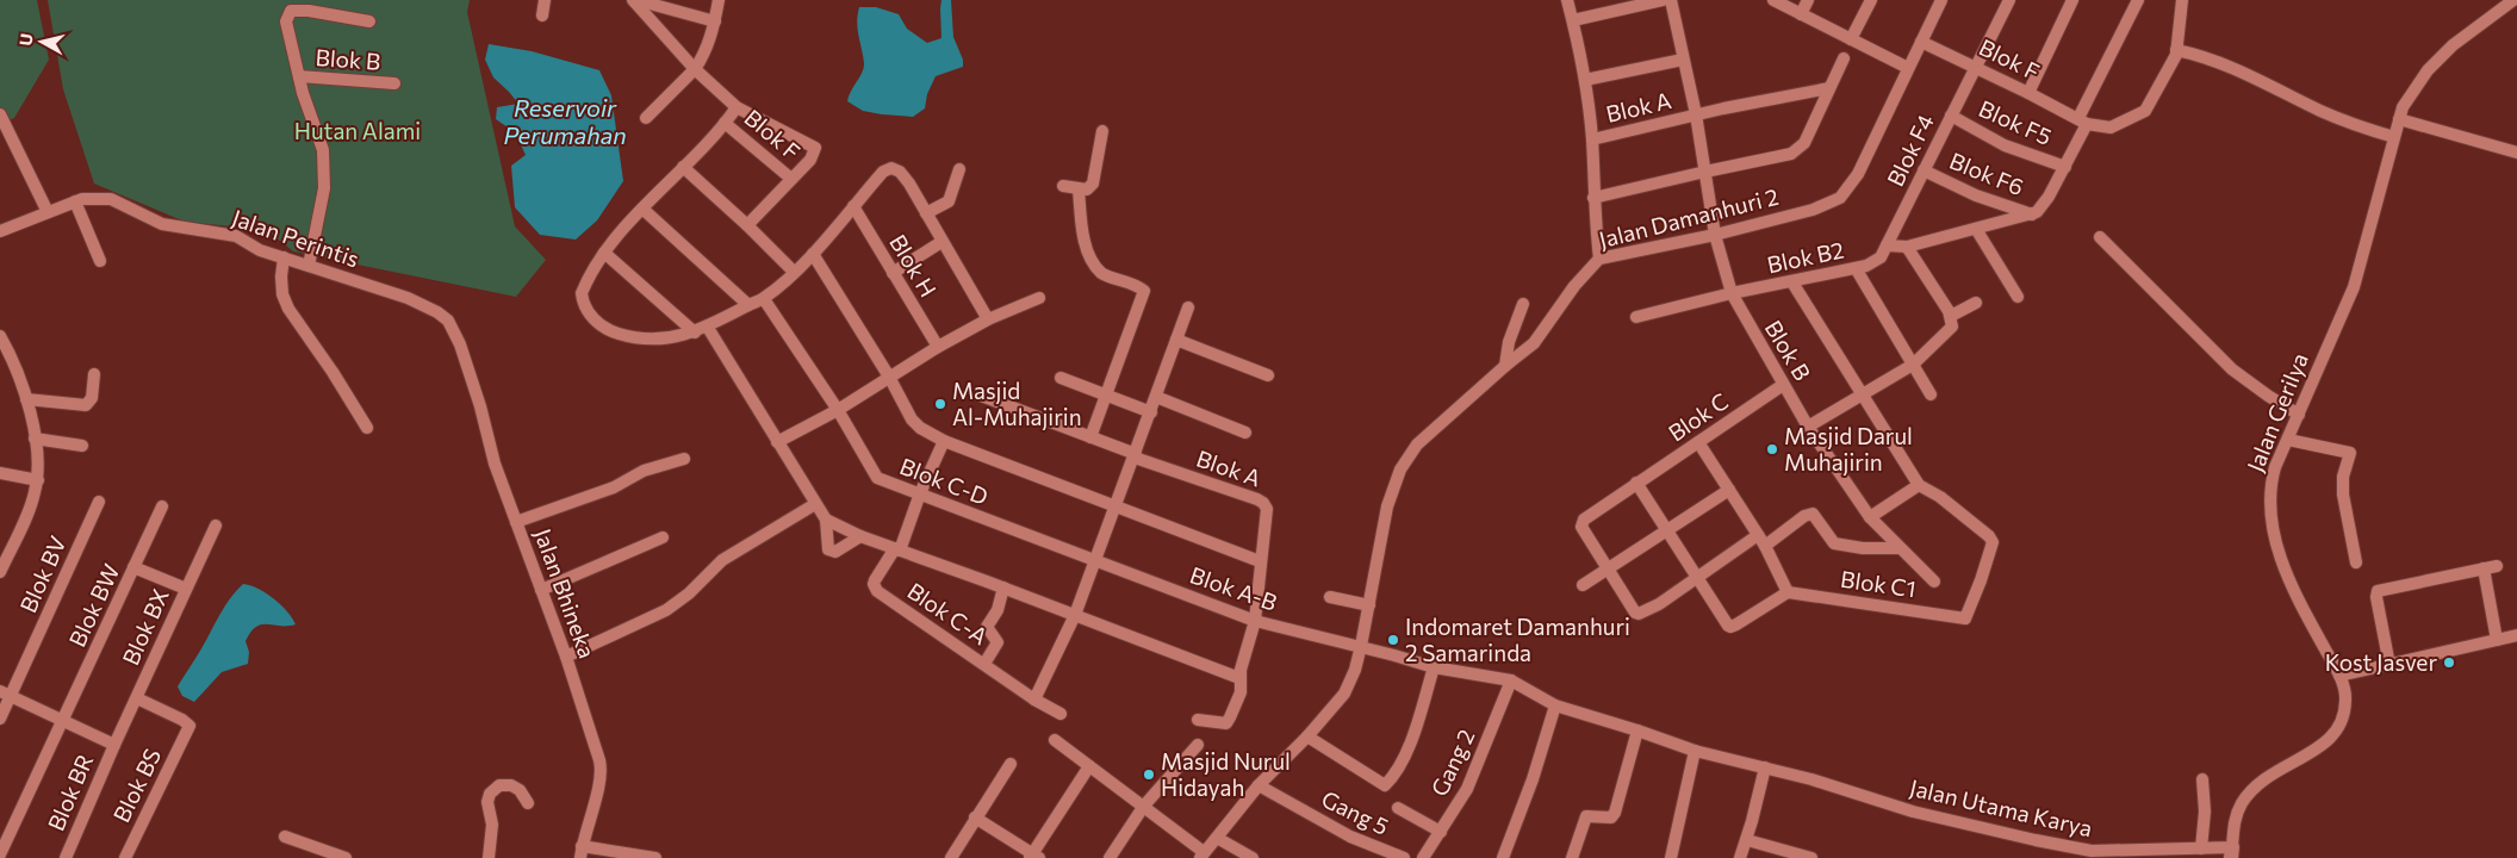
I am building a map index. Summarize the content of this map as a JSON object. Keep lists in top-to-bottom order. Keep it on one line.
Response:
{"streets":{"street":["Blok B","Blok F","Blok A","Blok F5","Blok F4","Blok F6","Jalan Damanhuri 2","Jalan Perintis","Blok B2","Blok H","Jalan Gerilya","Blok C","Blok C-D","Blok BV","Blok C1","Blok A-B","Jalan Bhineka","Blok BW","Blok C-A","Blok BX","Gang 2","Blok BS","Blok BR","Jalan Utama Karya","Gang 5"]},"crossings":[["Blok B","Blok A"],["Blok B","Jalan Damanhuri 2"],["Blok B","Blok B2"],["Blok B","Blok C"],["Blok F","Blok F4"],["Blok F","Jalan Damanhuri 2"],["Blok A","Jalan Damanhuri 2"],["Blok A","Blok A-B"],["Blok F5","Blok F4"],["Blok F4","Blok F6"],["Blok F4","Blok B2"],["Jalan Damanhuri 2","Blok A-B"],["Jalan Damanhuri 2","Gang 5"],["Jalan Perintis","Jalan Bhineka"],["Jalan Gerilya","Jalan Utama Karya"],["Blok C-D","Blok A-B"],["Blok A-B","Gang 2"],["Blok A-B","Jalan Utama Karya"],["Blok BX","Blok BS"],["Blok BX","Blok BR"]],"water":["Reservoir Perumahan"],"parks":["Hutan Alami"],"places":["Masjid Al-Muhajirin","Masjid Darul Muhajirin","Indomaret Damanhuri 2 Samarinda","Kost Jasver","Masjid Nurul Hidayah"],"north":"left"}
